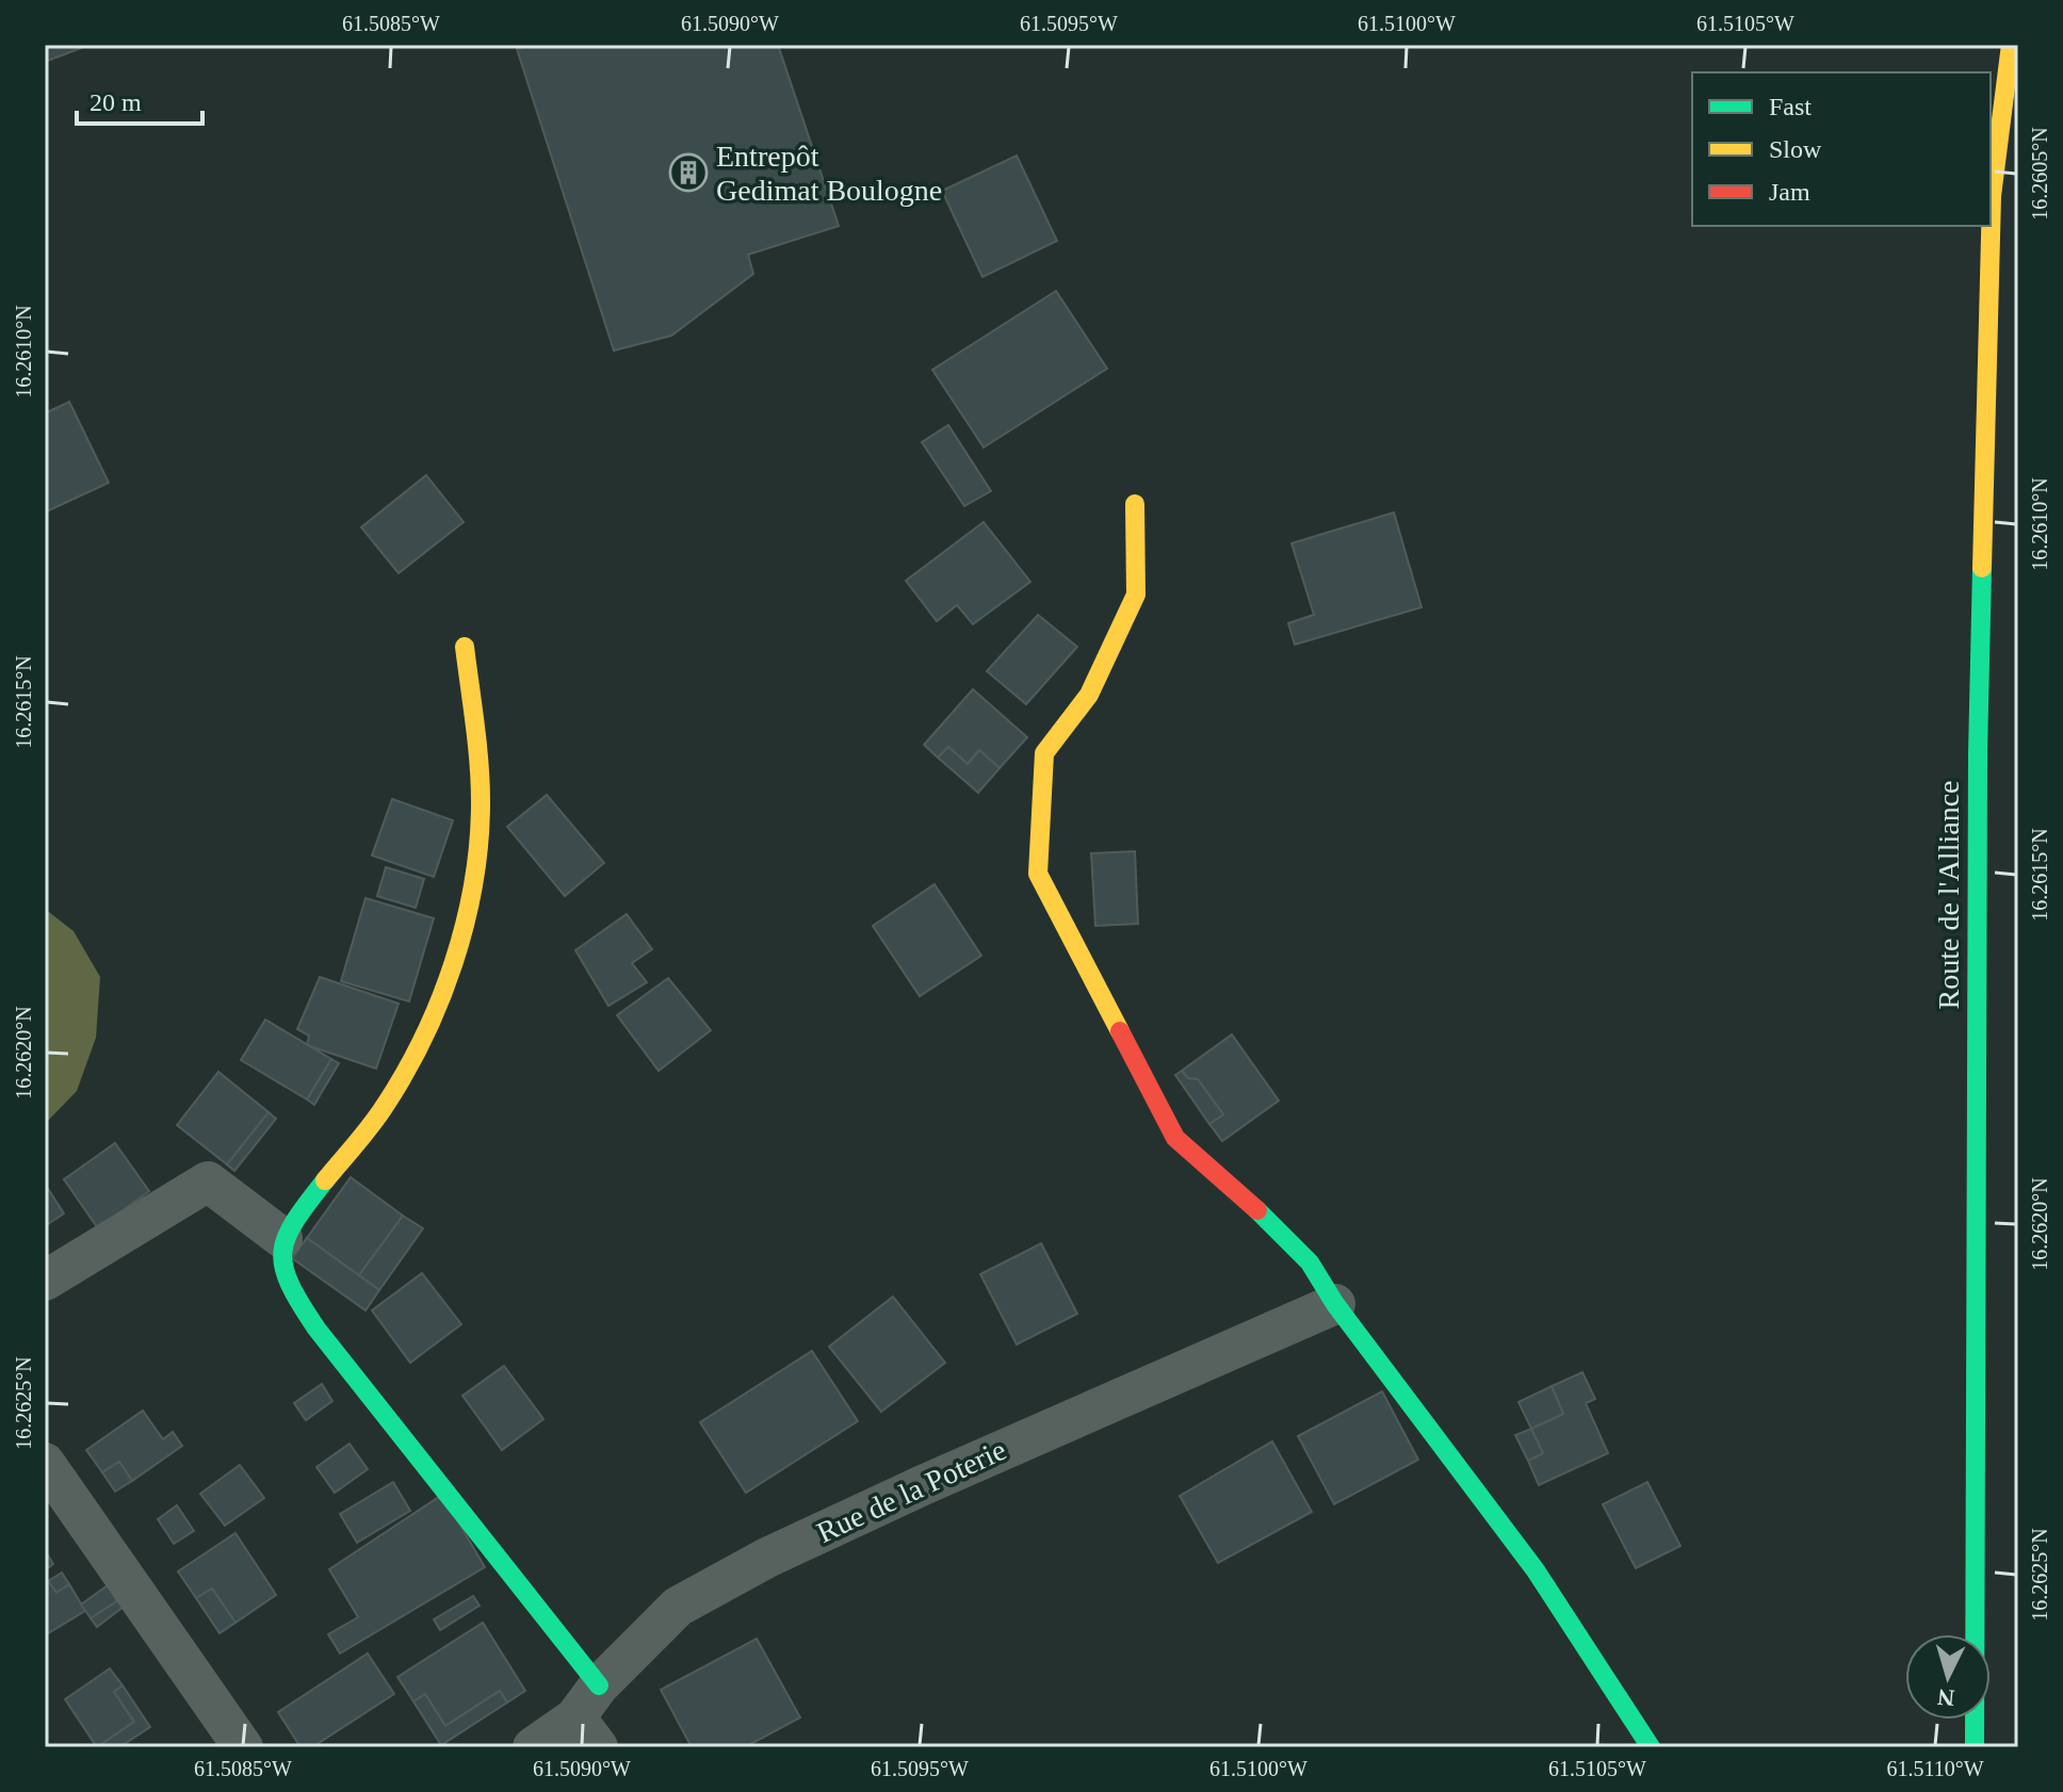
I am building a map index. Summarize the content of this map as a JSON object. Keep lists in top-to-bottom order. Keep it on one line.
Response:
{"streets":{"main road":["Route de l'Alliance"],"street":["Rue de la Poterie"]},"places":{"building":["Entrepôt Gedimat Boulogne"]},"legend":["Fast","Slow","Jam"],"scale_bar":"20 m","north":"bottom","coordinates":["61.5085°W","61.5090°W","61.5095°W","61.5100°W","61.5105°W","16.2605°N","16.2610°N","16.2615°N","16.2620°N","16.2625°N","61.5110°W"]}
